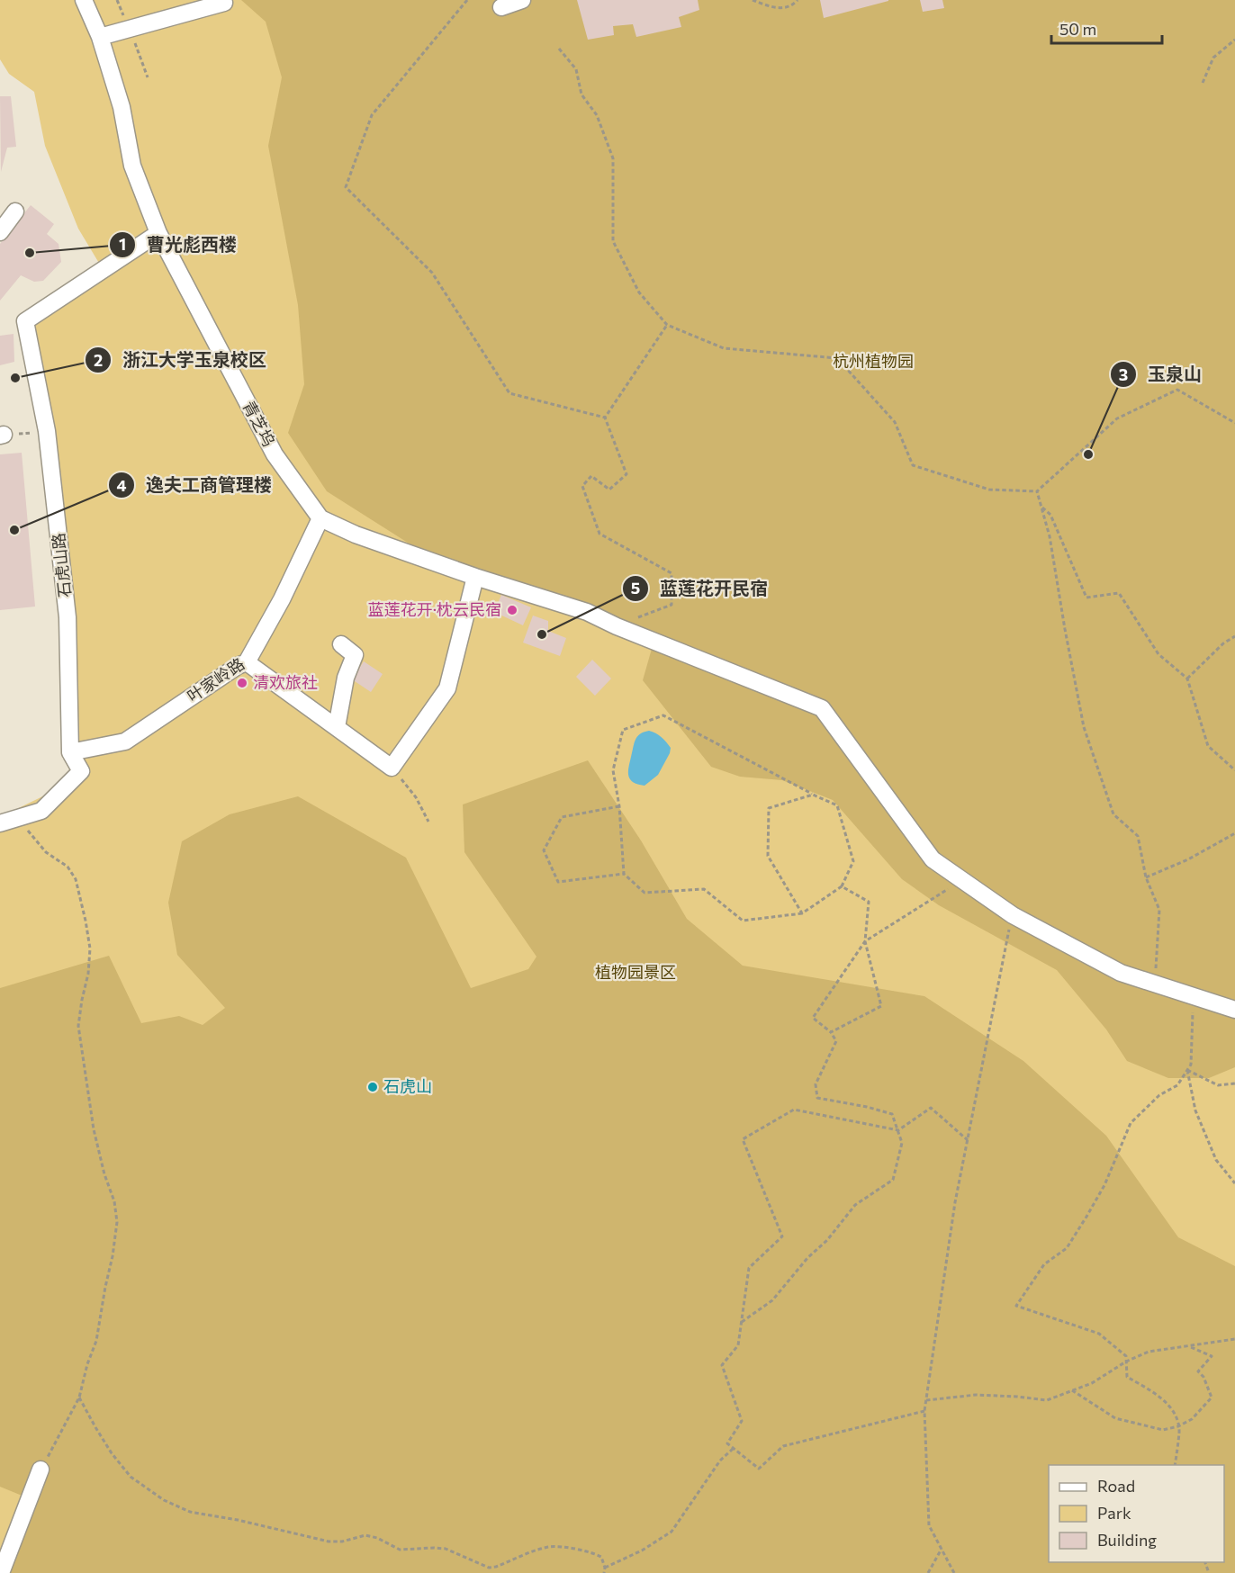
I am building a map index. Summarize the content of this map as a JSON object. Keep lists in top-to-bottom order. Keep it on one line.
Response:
{"streets":{"street":["青芝坞","石虎山路","叶家岭路"]},"crossings":[["青芝坞","石虎山路"],["青芝坞","叶家岭路"],["石虎山路","叶家岭路"]],"parks":["杭州植物园","植物园景区"],"places":["曹光彪西楼","浙江大学玉泉校区","玉泉山","逸夫工商管理楼","蓝莲花开·枕云民宿","蓝莲花开民宿","清欢旅社","石虎山"],"legend":["Road","Park","Building"],"scale_bar":"50 m"}
